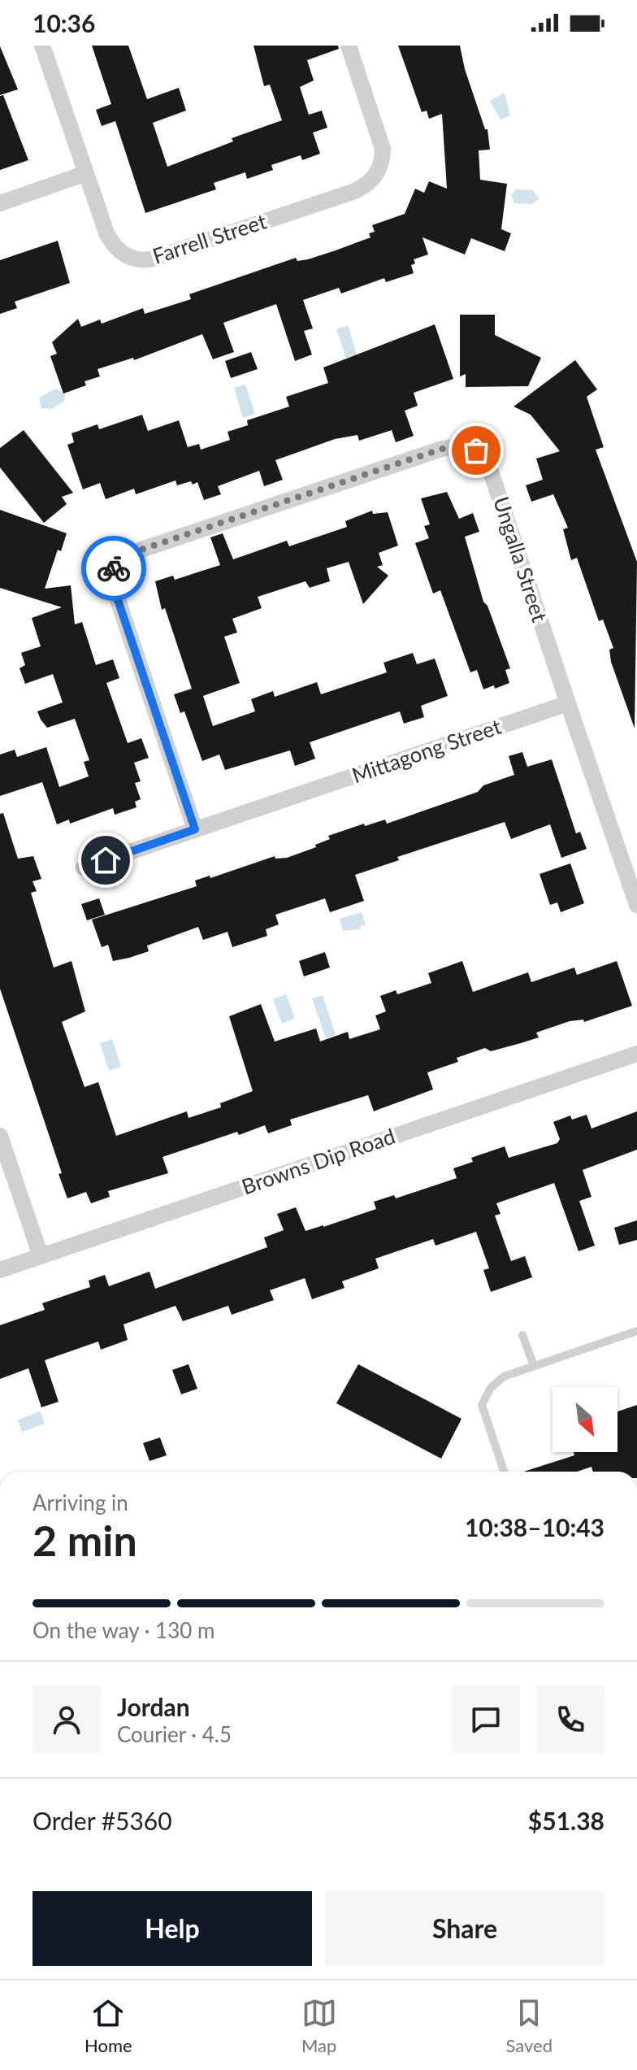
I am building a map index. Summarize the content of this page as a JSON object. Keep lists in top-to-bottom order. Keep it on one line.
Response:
{"streets":{"street":["Farrell Street","Ungalla Street","Mittagong Street","Browns Dip Road"]},"crossings":[["Ungalla Street","Mittagong Street"]],"north":"bottom right","page":{"status":"10:36","heading":["2 min","Arriving in","10:38–10:43"],"panel":["Jordan","Courier · 4.5","Order #5360","$51.38"],"bar":"On the way · 130 m","buttons":["Help","Share"],"tabs":["Home","Map","Saved"]}}
